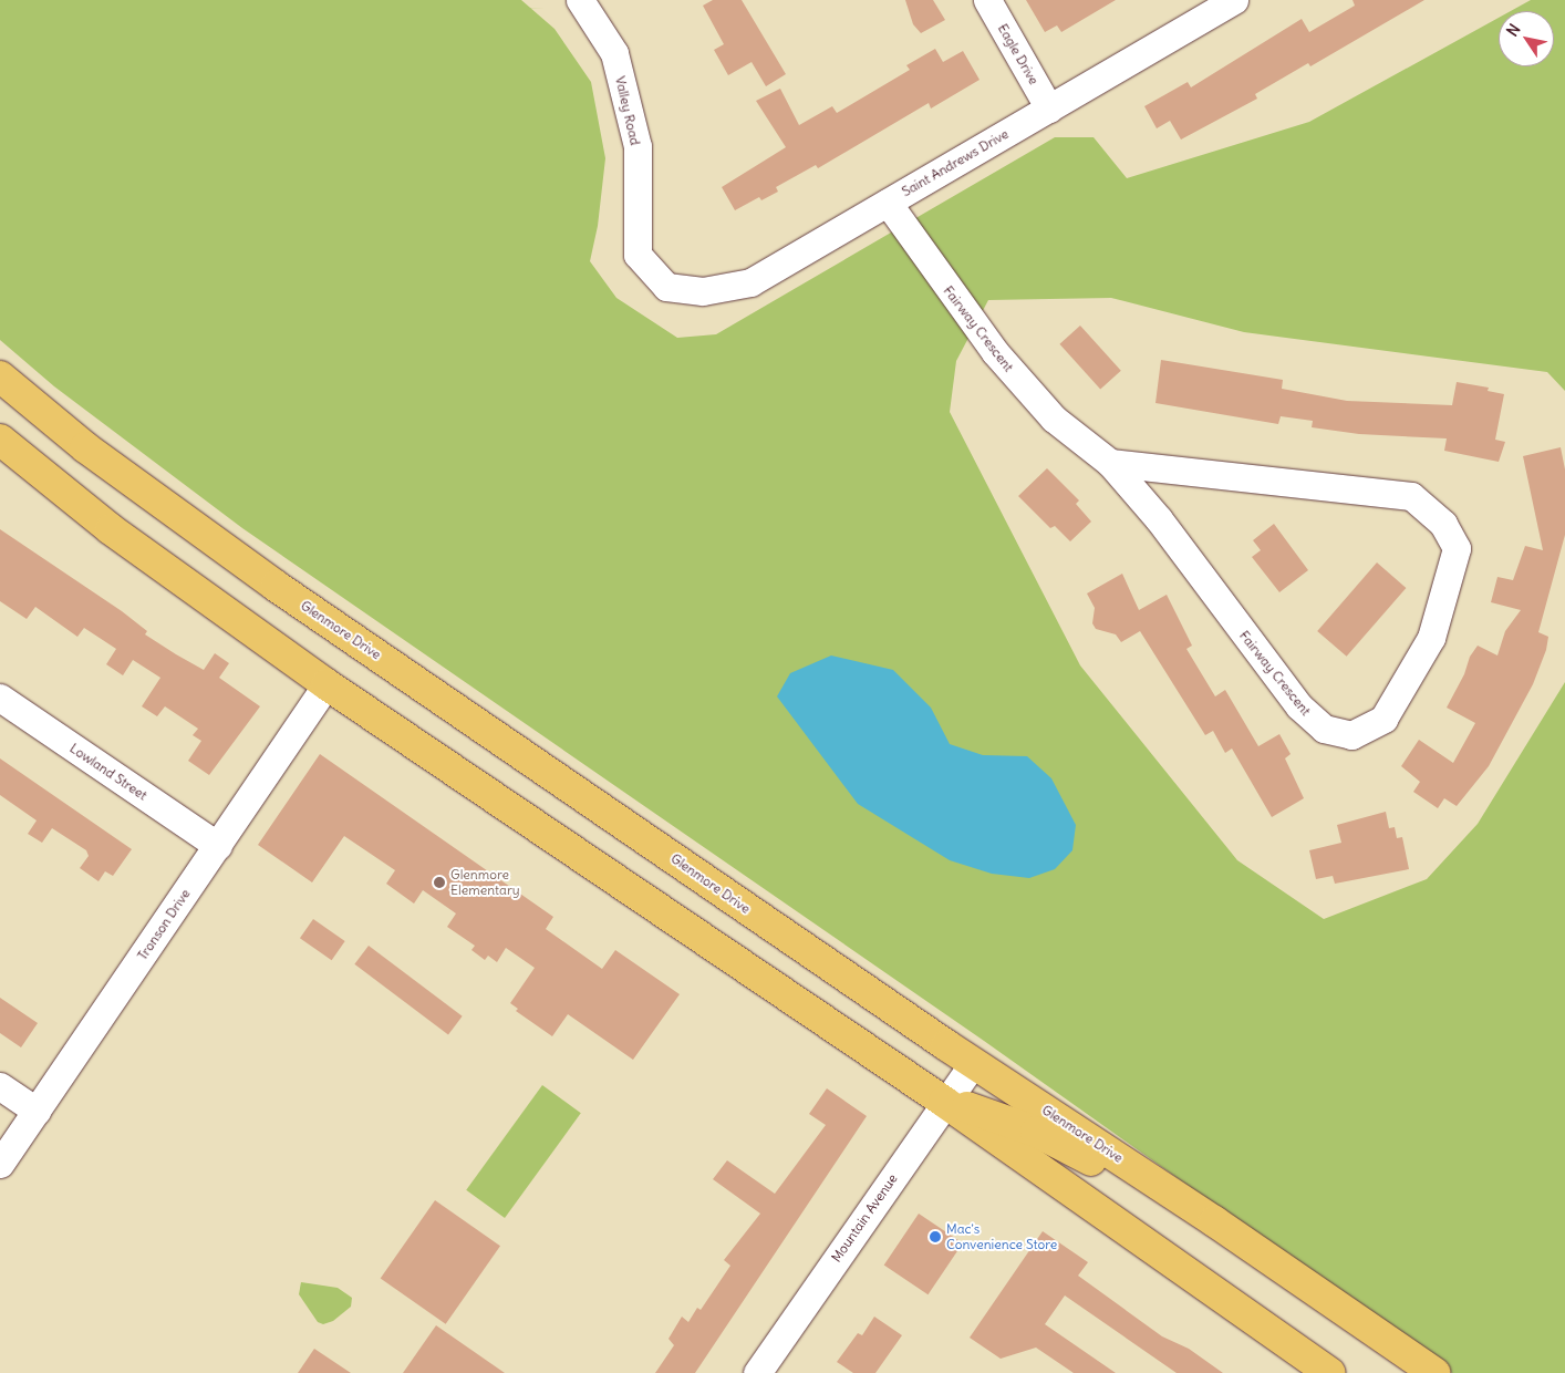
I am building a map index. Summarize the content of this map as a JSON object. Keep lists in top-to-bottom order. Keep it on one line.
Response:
{"streets":{"main road":["Glenmore Drive"],"street":["Eagle Drive","Valley Road","Saint Andrews Drive","Fairway Crescent","Lowland Street","Tronson Drive","Mountain Avenue"]},"crossings":[["Eagle Drive","Saint Andrews Drive"],["Valley Road","Saint Andrews Drive"],["Saint Andrews Drive","Fairway Crescent"],["Glenmore Drive","Mountain Avenue"],["Lowland Street","Tronson Drive"]],"places":["Glenmore Elementary","Mac's Convenience Store"],"north":"top left"}
